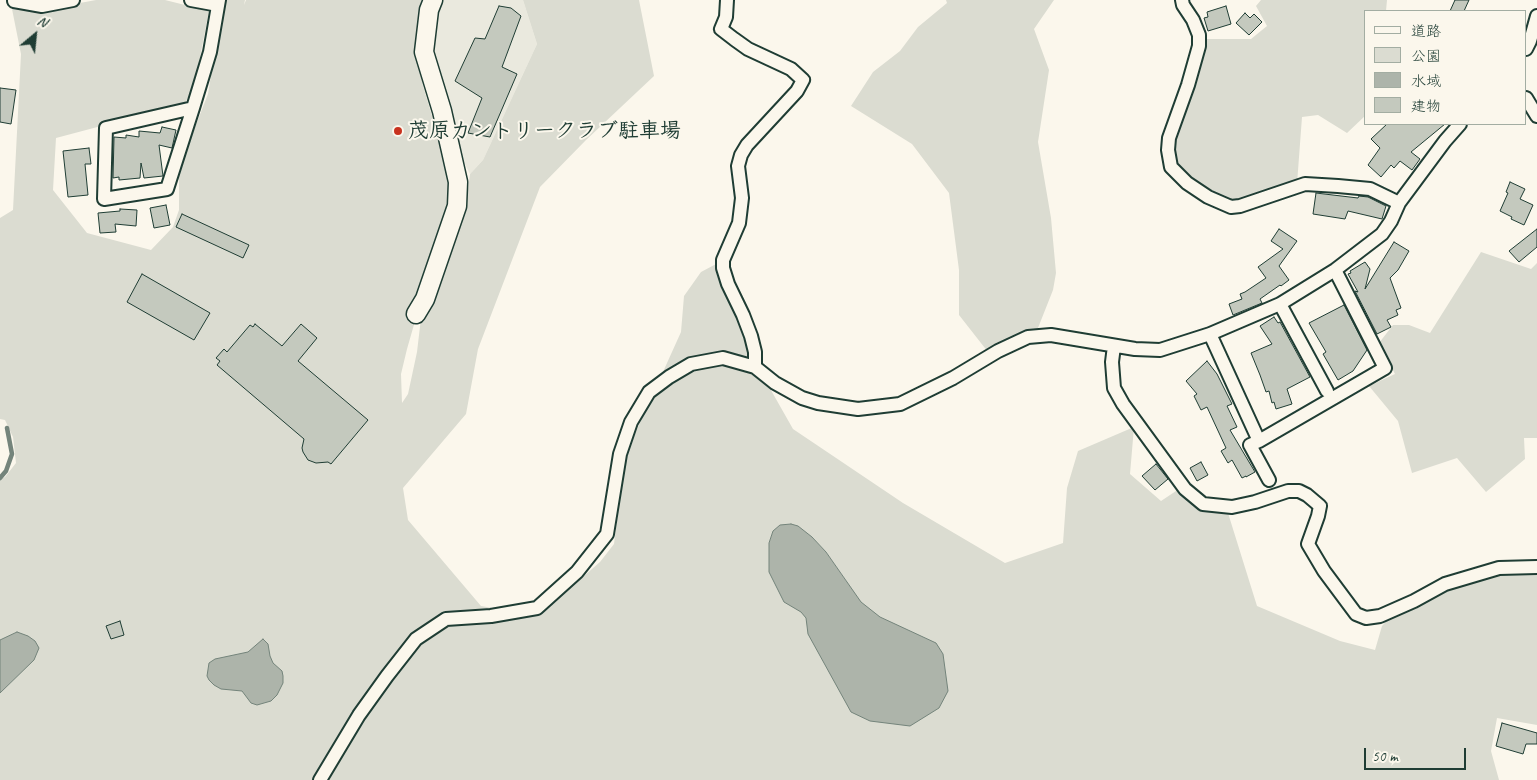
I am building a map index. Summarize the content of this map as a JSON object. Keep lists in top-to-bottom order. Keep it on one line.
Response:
{"places":["茂原カントリークラブ駐車場"],"legend":["道路","公園","水域","建物"],"scale_bar":"50 m","north":"top right"}
